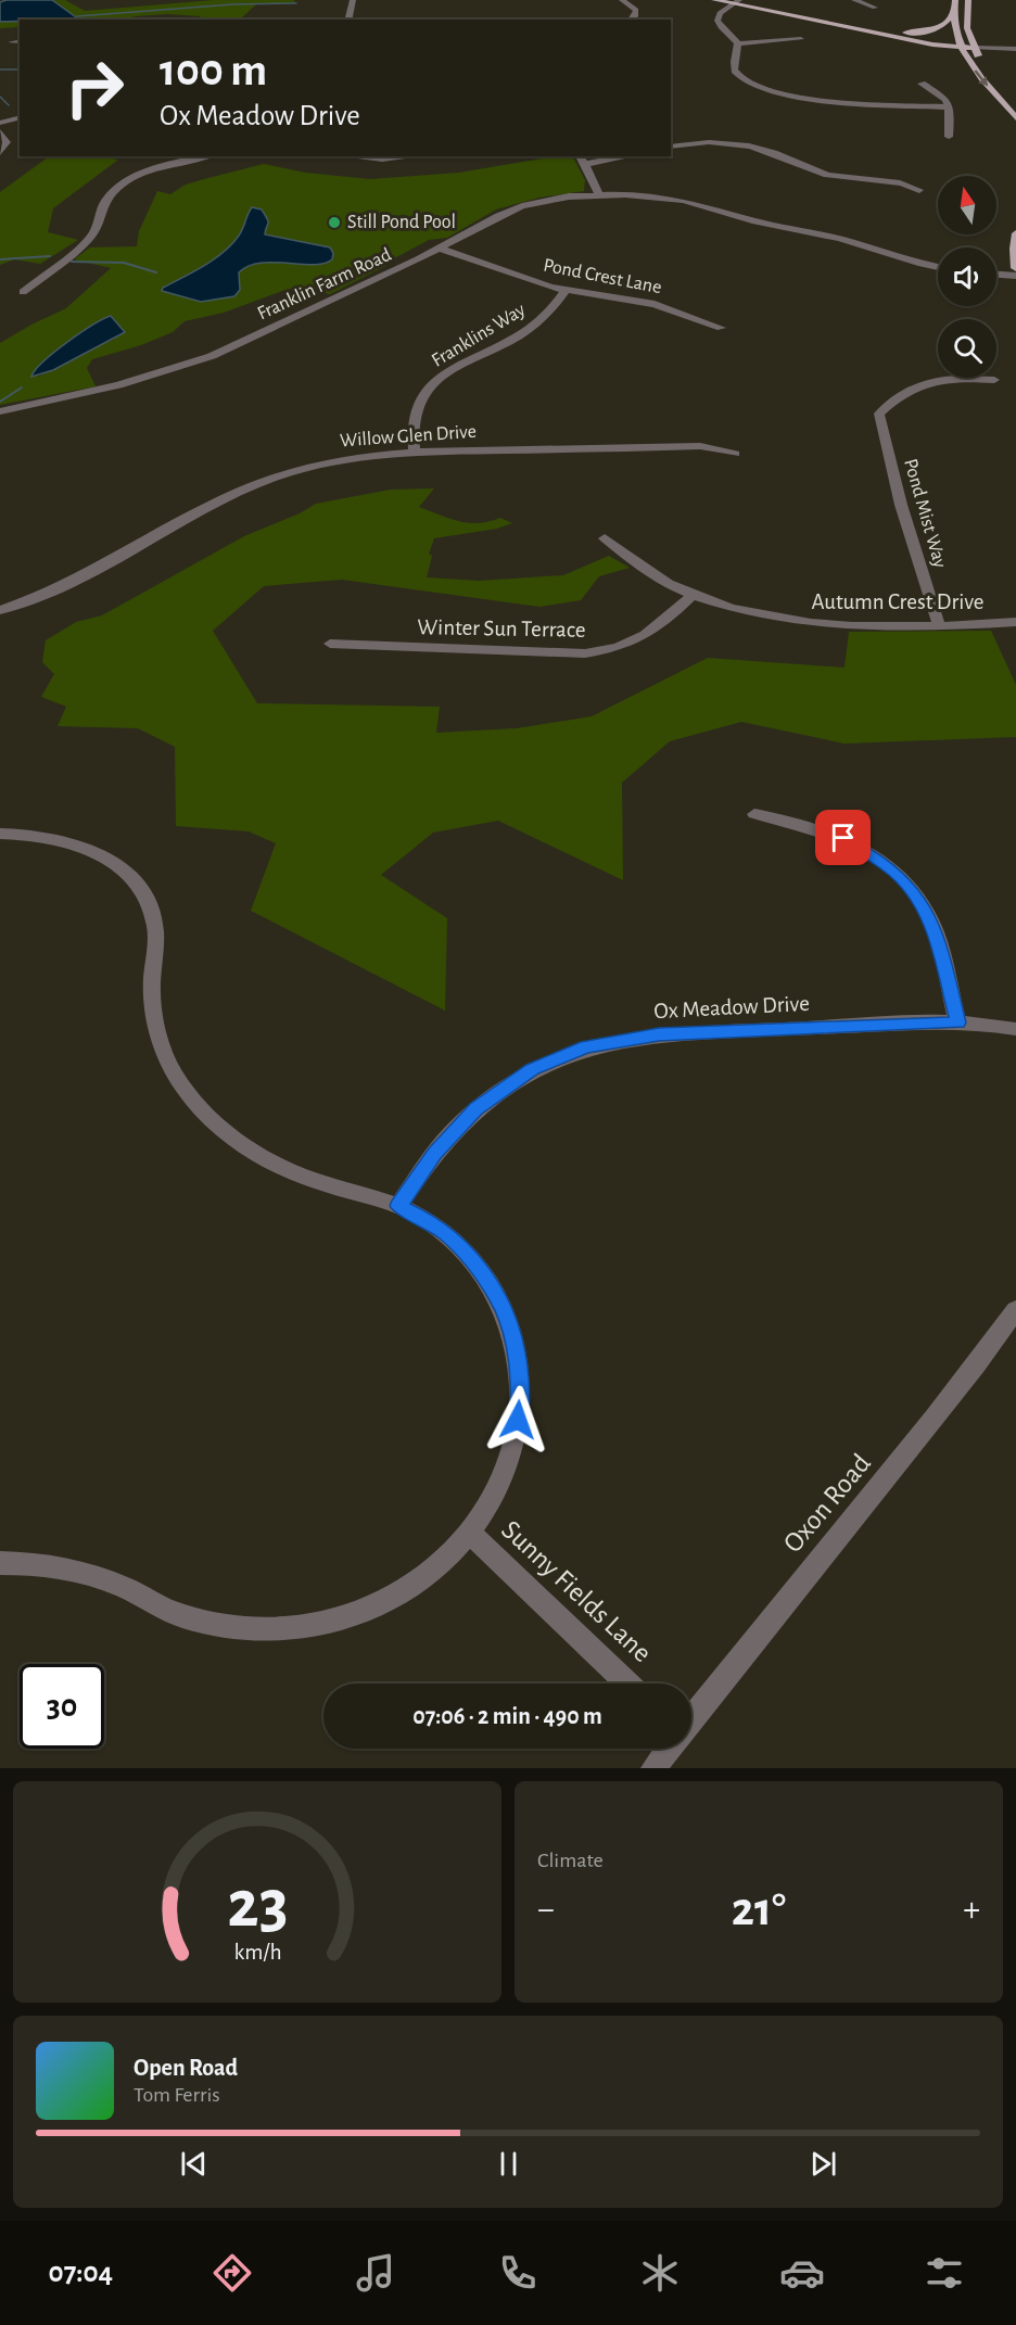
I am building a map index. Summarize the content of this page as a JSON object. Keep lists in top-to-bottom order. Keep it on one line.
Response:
{"streets":{"street":["Pond Crest Lane","Franklin Farm Road","Franklins Way","Willow Glen Drive","Pond Mist Way","Autumn Crest Drive","Winter Sun Terrace","Ox Meadow Drive","Oxon Road","Sunny Fields Lane"]},"crossings":[["Pond Crest Lane","Franklin Farm Road"],["Pond Crest Lane","Franklins Way"],["Franklins Way","Willow Glen Drive"],["Pond Mist Way","Autumn Crest Drive"],["Autumn Crest Drive","Winter Sun Terrace"]],"places":["Still Pond Pool"],"north":"top","page":{"turn":["100 m","Ox Meadow Drive"],"limit":"30","trip":"07:06 · 2 min · 490 m","tile":"Climate","heat":["−","21°","+"],"song":["Open Road","Tom Ferris"],"tabs":"07:04","gauge":["23","km/h"]}}
